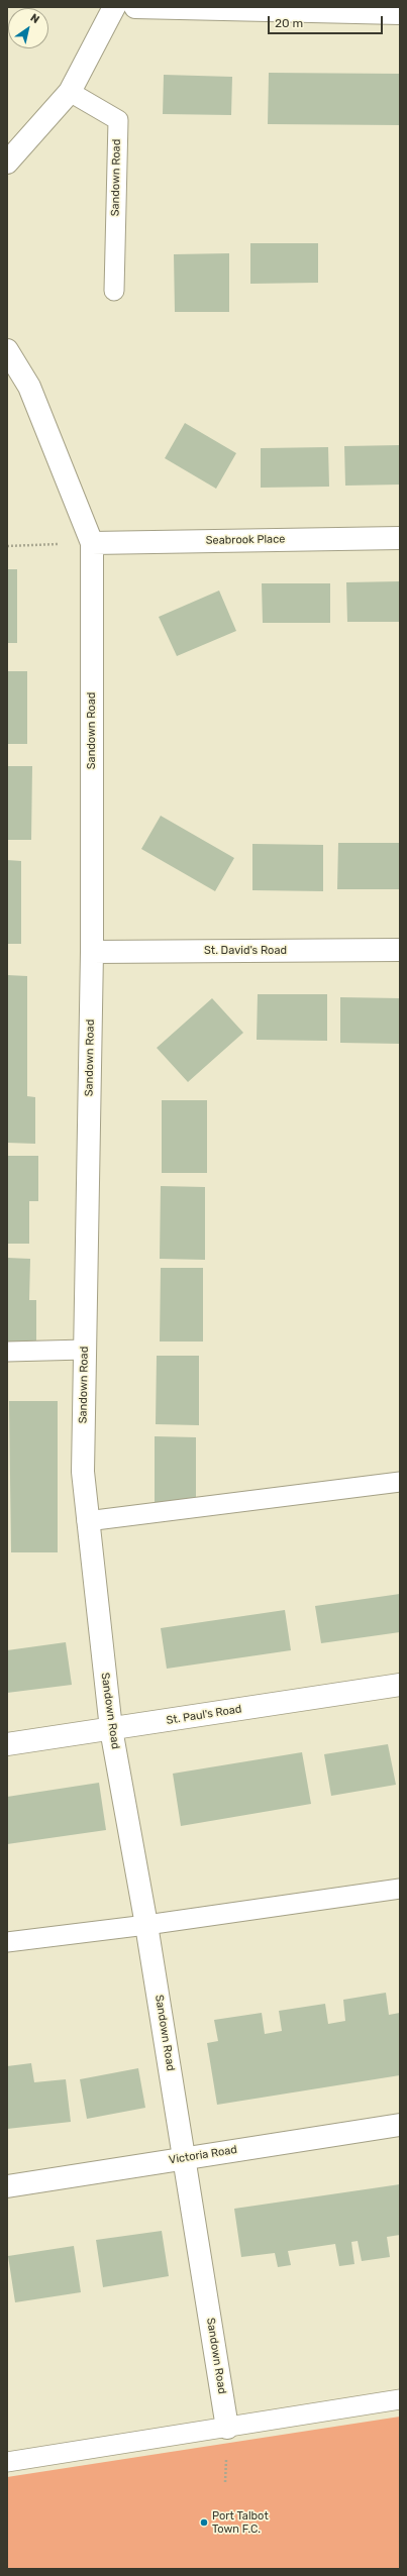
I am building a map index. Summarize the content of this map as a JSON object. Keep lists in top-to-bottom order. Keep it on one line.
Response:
{"streets":{"street":["Sandown Road","Seabrook Place","St. David's Road","St. Paul's Road","Victoria Road"]},"crossings":[["Sandown Road","Seabrook Place"],["Sandown Road","St. David's Road"],["Sandown Road","St. Paul's Road"],["Sandown Road","Victoria Road"]],"places":["Port Talbot Town F.C."],"scale_bar":"20 m","north":"top right"}
